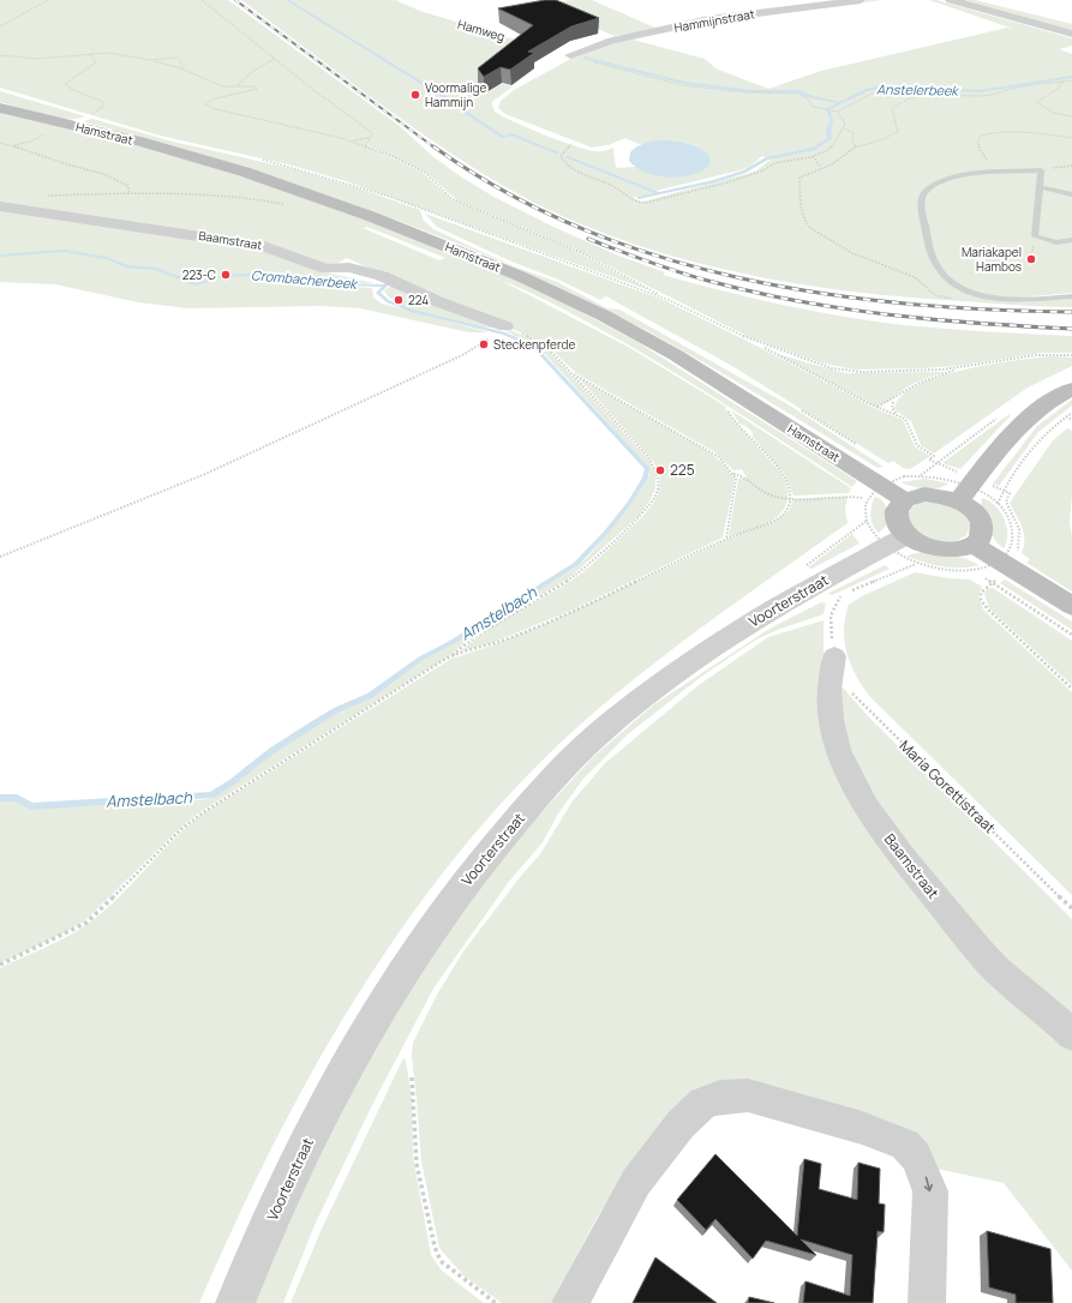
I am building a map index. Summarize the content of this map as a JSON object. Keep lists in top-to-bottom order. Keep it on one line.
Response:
{"streets":{"main road":["Hamstraat"],"street":["Hammijnstraat","Baamstraat","Voorterstraat"],"path":["Hamweg","Maria Gorettistraat"]},"crossings":[["Hamstraat","Voorterstraat"],["Baamstraat","Maria Gorettistraat"]],"water":["Anstelerbeek","Crombacherbeek","Amstelbach"],"places":["Voormalige Hammijn","Mariakapel Hambos","223-C","224","Steckenpferde","225"]}
